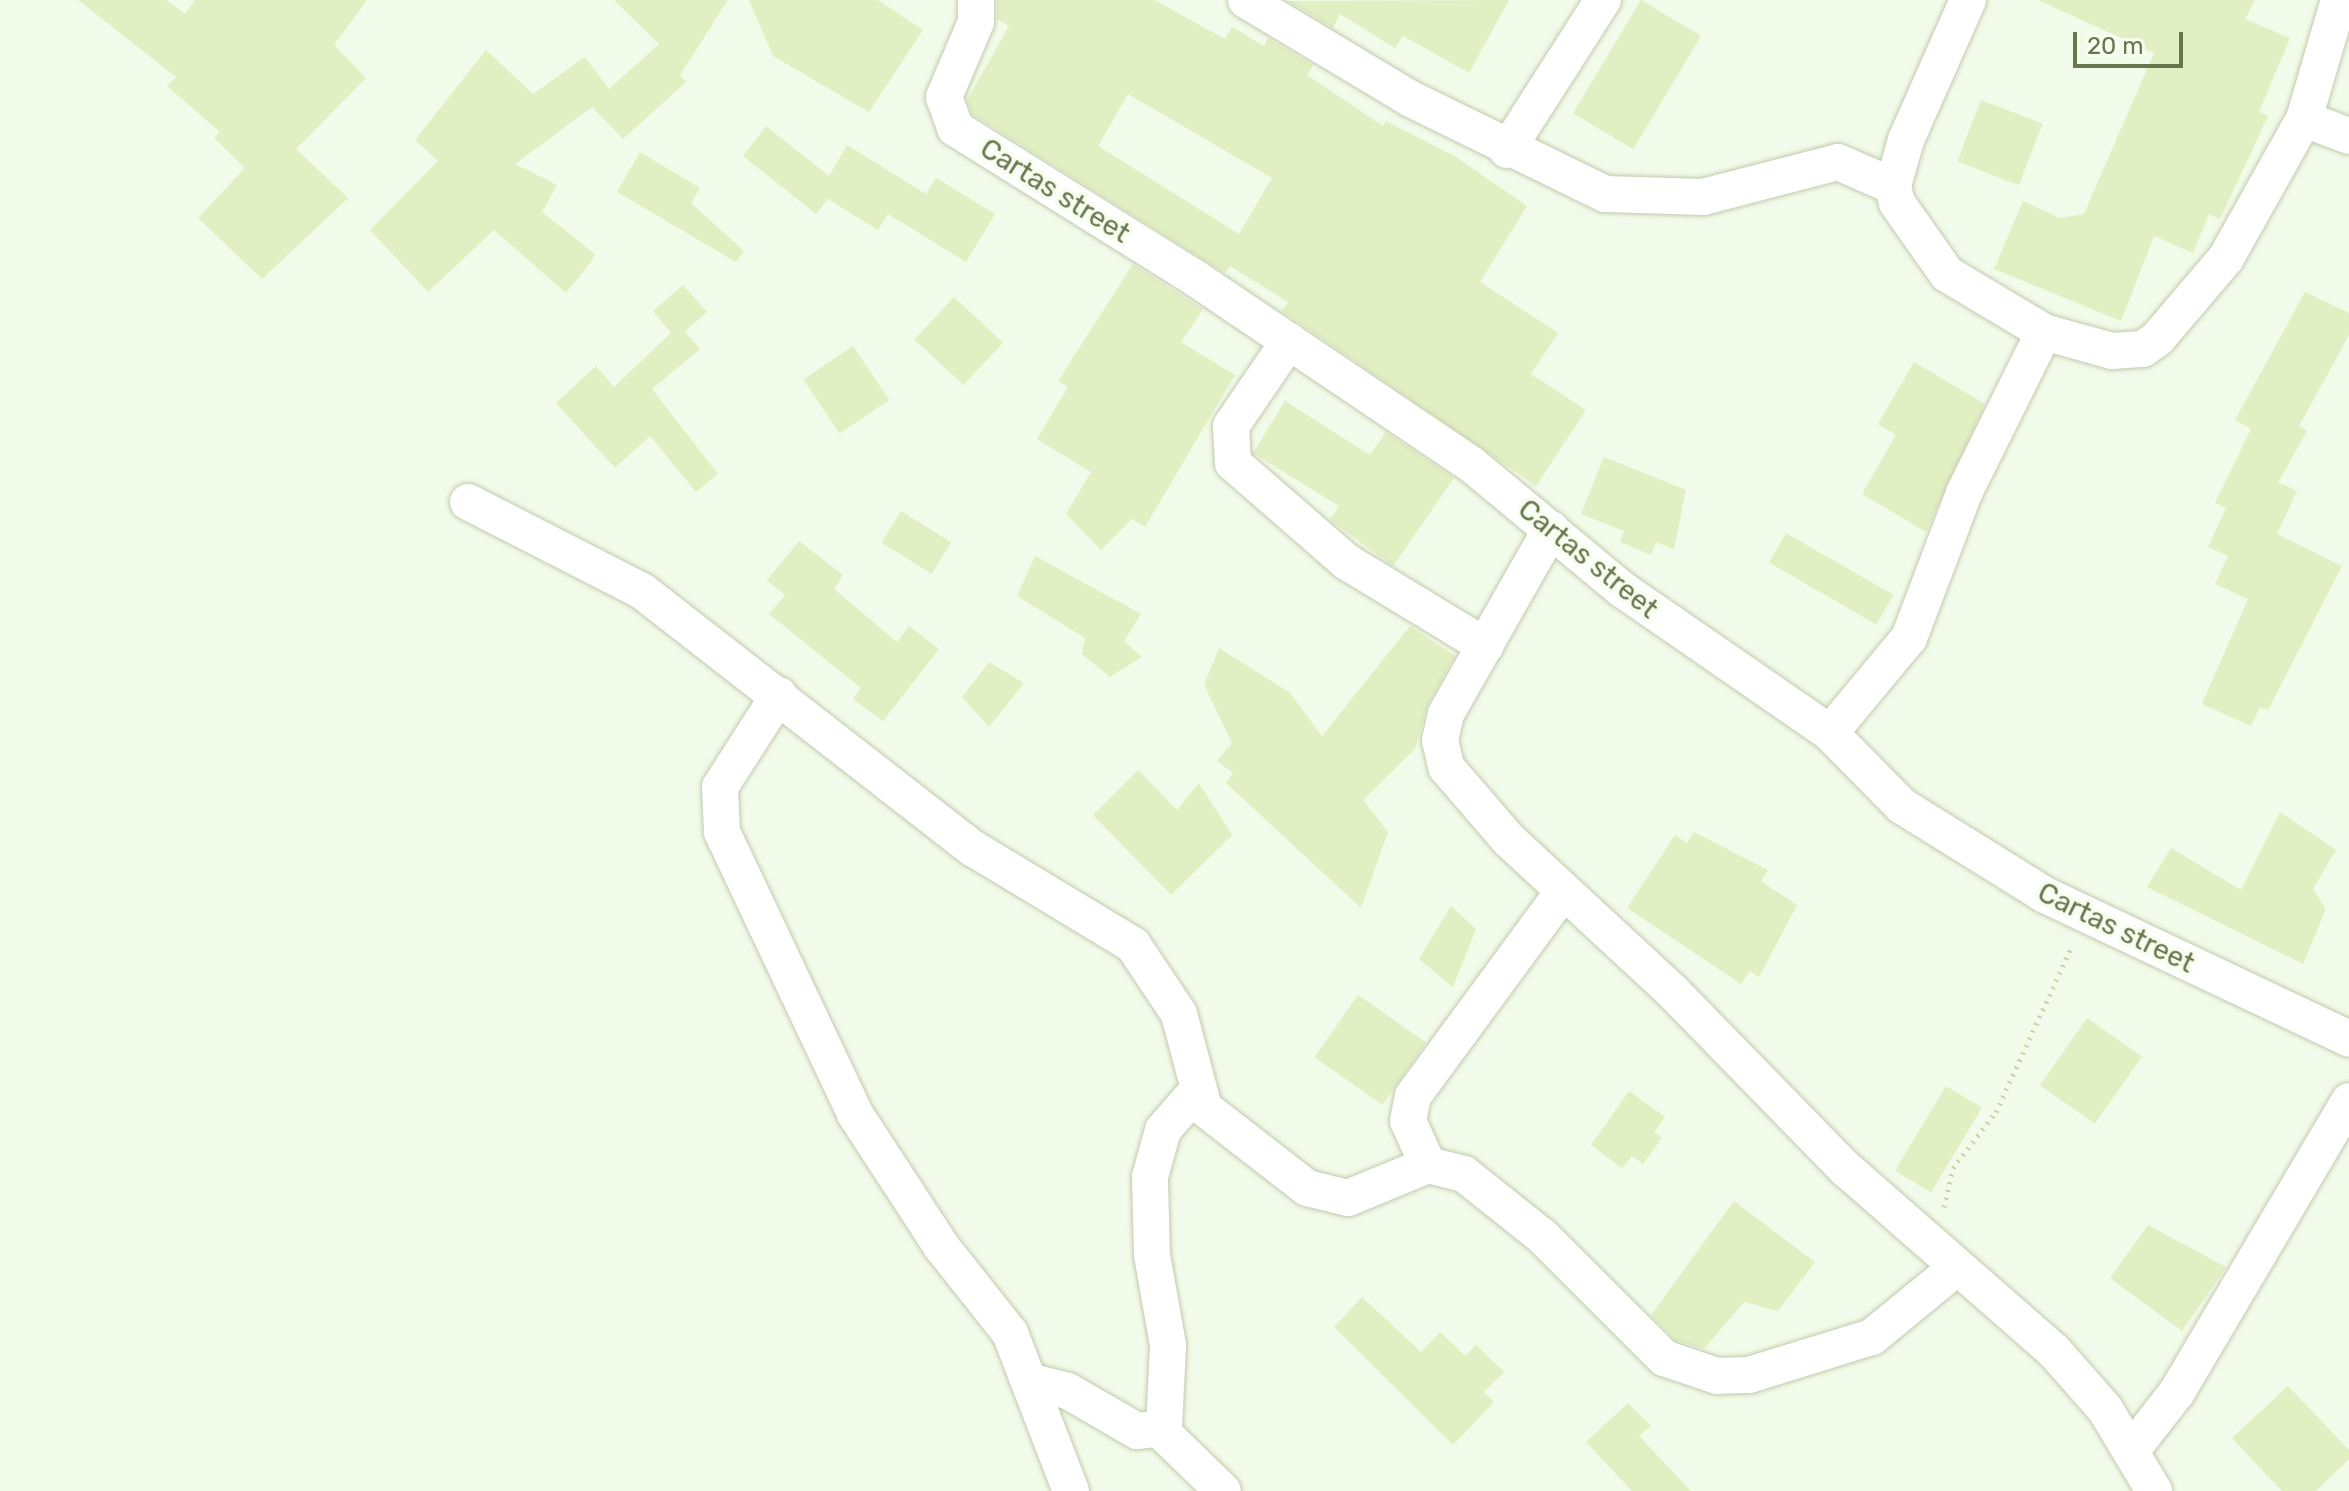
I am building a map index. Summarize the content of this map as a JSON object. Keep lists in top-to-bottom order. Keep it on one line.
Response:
{"streets":{"street":["Cartas street"]},"scale_bar":"20 m"}
